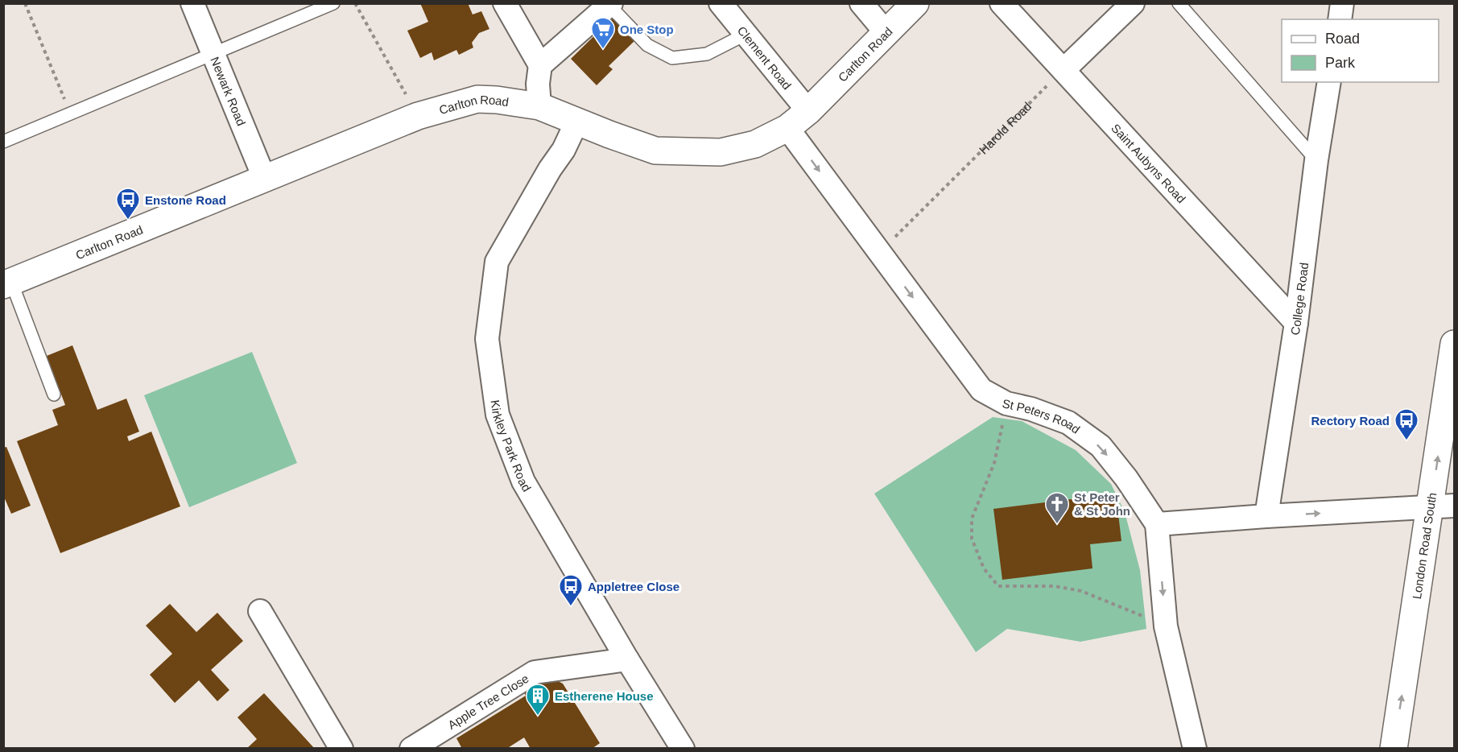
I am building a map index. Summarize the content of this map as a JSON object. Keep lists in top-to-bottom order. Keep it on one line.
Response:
{"streets":{"street":["Carlton Road","Clement Road","Newark Road","Saint Aubyns Road","College Road","St Peters Road","Kirkley Park Road","London Road South","Apple Tree Close"],"path":["Harold Road"]},"crossings":[["Carlton Road","Clement Road"],["Carlton Road","Newark Road"],["Carlton Road","St Peters Road"],["Carlton Road","Kirkley Park Road"],["Harold Road","Saint Aubyns Road"],["Harold Road","St Peters Road"],["Saint Aubyns Road","College Road"],["Kirkley Park Road","Apple Tree Close"]],"one_way":["St Peters Road","London Road South"],"places":{"supermarket":["One Stop"],"bus stop":["Enstone Road","Rectory Road","Appletree Close"],"church":["St Peter & St John"],"building":["Estherene House"]},"legend":["Road","Park"]}
